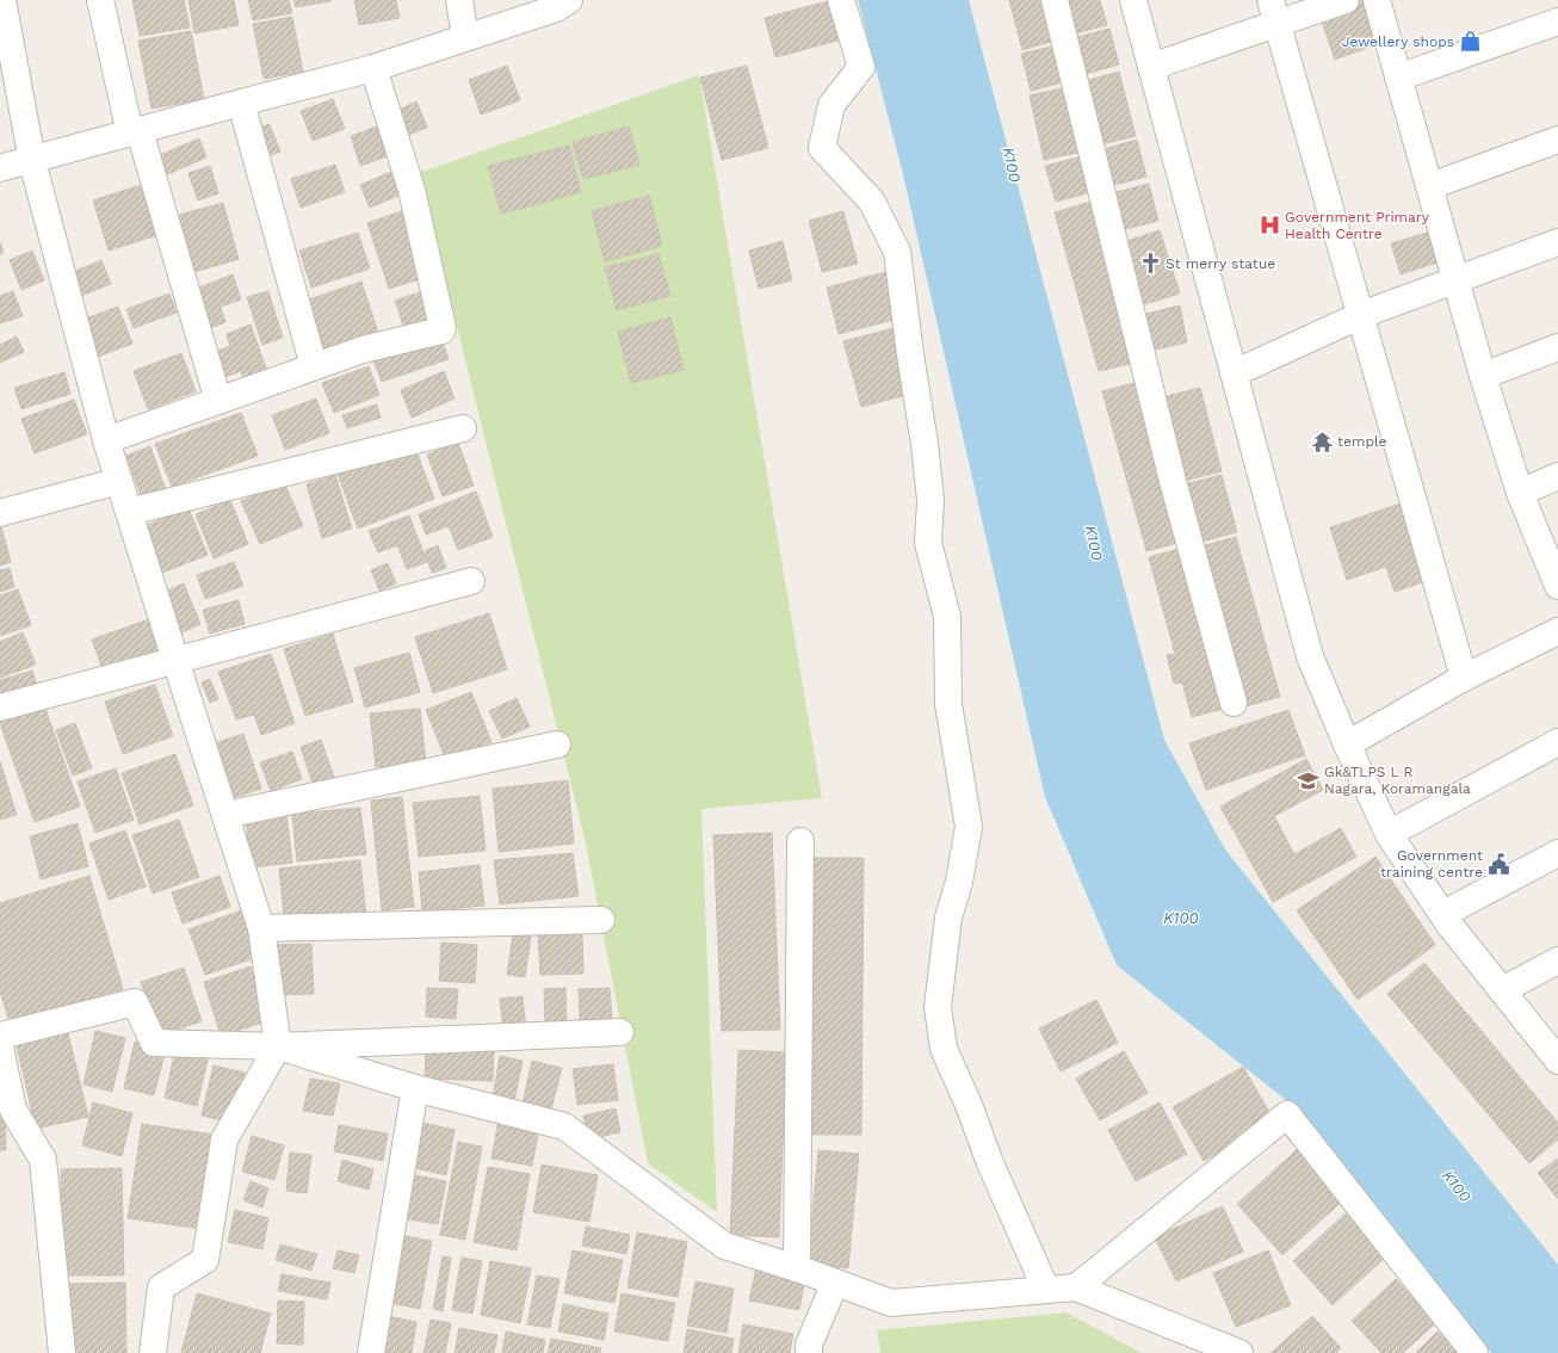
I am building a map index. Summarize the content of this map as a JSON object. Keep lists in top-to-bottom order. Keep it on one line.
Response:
{"water":["K100"],"places":{"shop":["Jewellery shops"],"hospital":["Government Primary Health Centre"],"church":["St merry statue"],"temple":["temple"],"school or university":["Gk&TLPS L R Nagara, Koramangala"],"public building":["Government training centre"]}}
